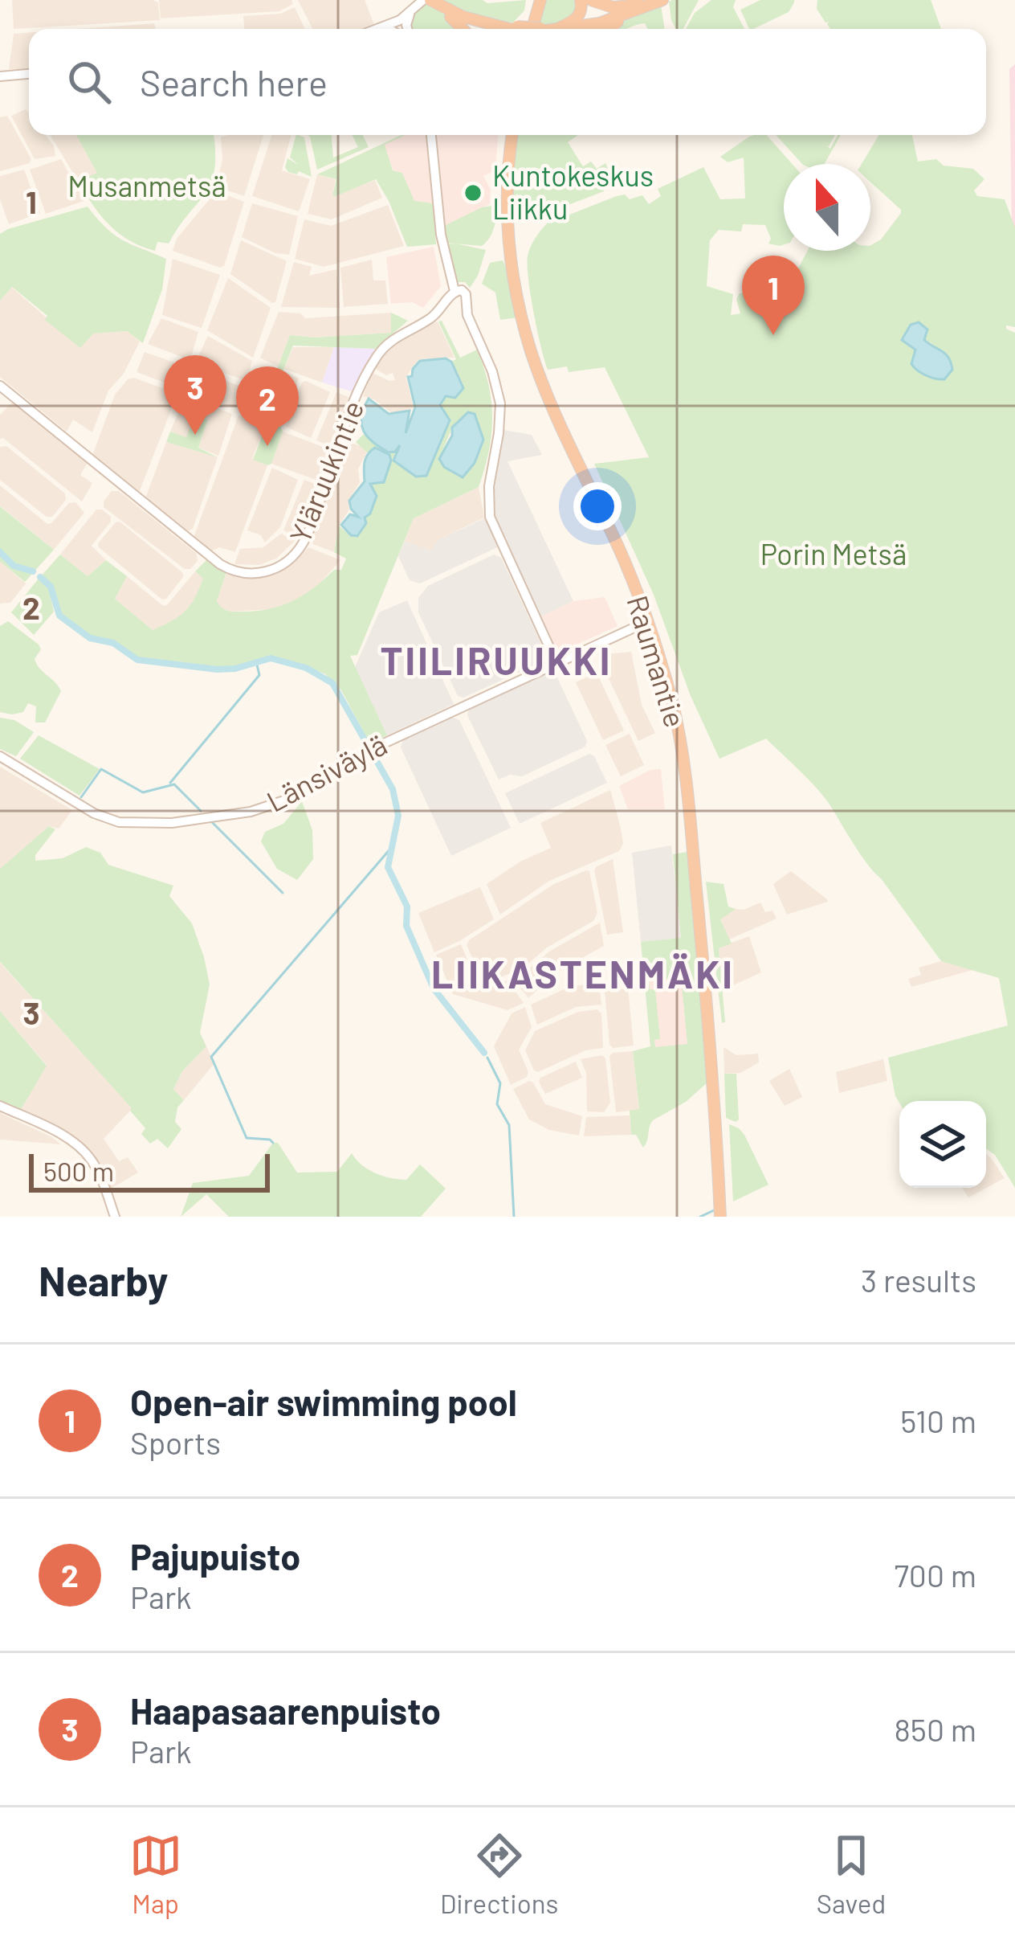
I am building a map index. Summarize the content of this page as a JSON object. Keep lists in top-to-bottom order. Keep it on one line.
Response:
{"streets":{"highway":["Raumantie"],"main road":["Yläruukintie","Länsiväylä"]},"crossings":[["Raumantie","Länsiväylä"]],"districts":["TIILIRUUKKI","LIIKASTENMÄKI"],"parks":["Musanmetsä","Porin Metsä"],"places":["Kuntokeskus Liikku"],"scale_bar":"500 m","north":"top","page":{"search":"Search here","pins":["1","3","2"],"scale":"500 m","heading":["Nearby","3 results"],"list":[{"mark":"1","name":"Open-air swimming pool","note":"Sports","value":"510 m"},{"mark":"2","name":"Pajupuisto","note":"Park","value":"700 m"},{"mark":"3","name":"Haapasaarenpuisto","note":"Park","value":"850 m"}],"nav":["Map","Directions","Saved"]},"grid":{"rows":["1","2","3"]}}
